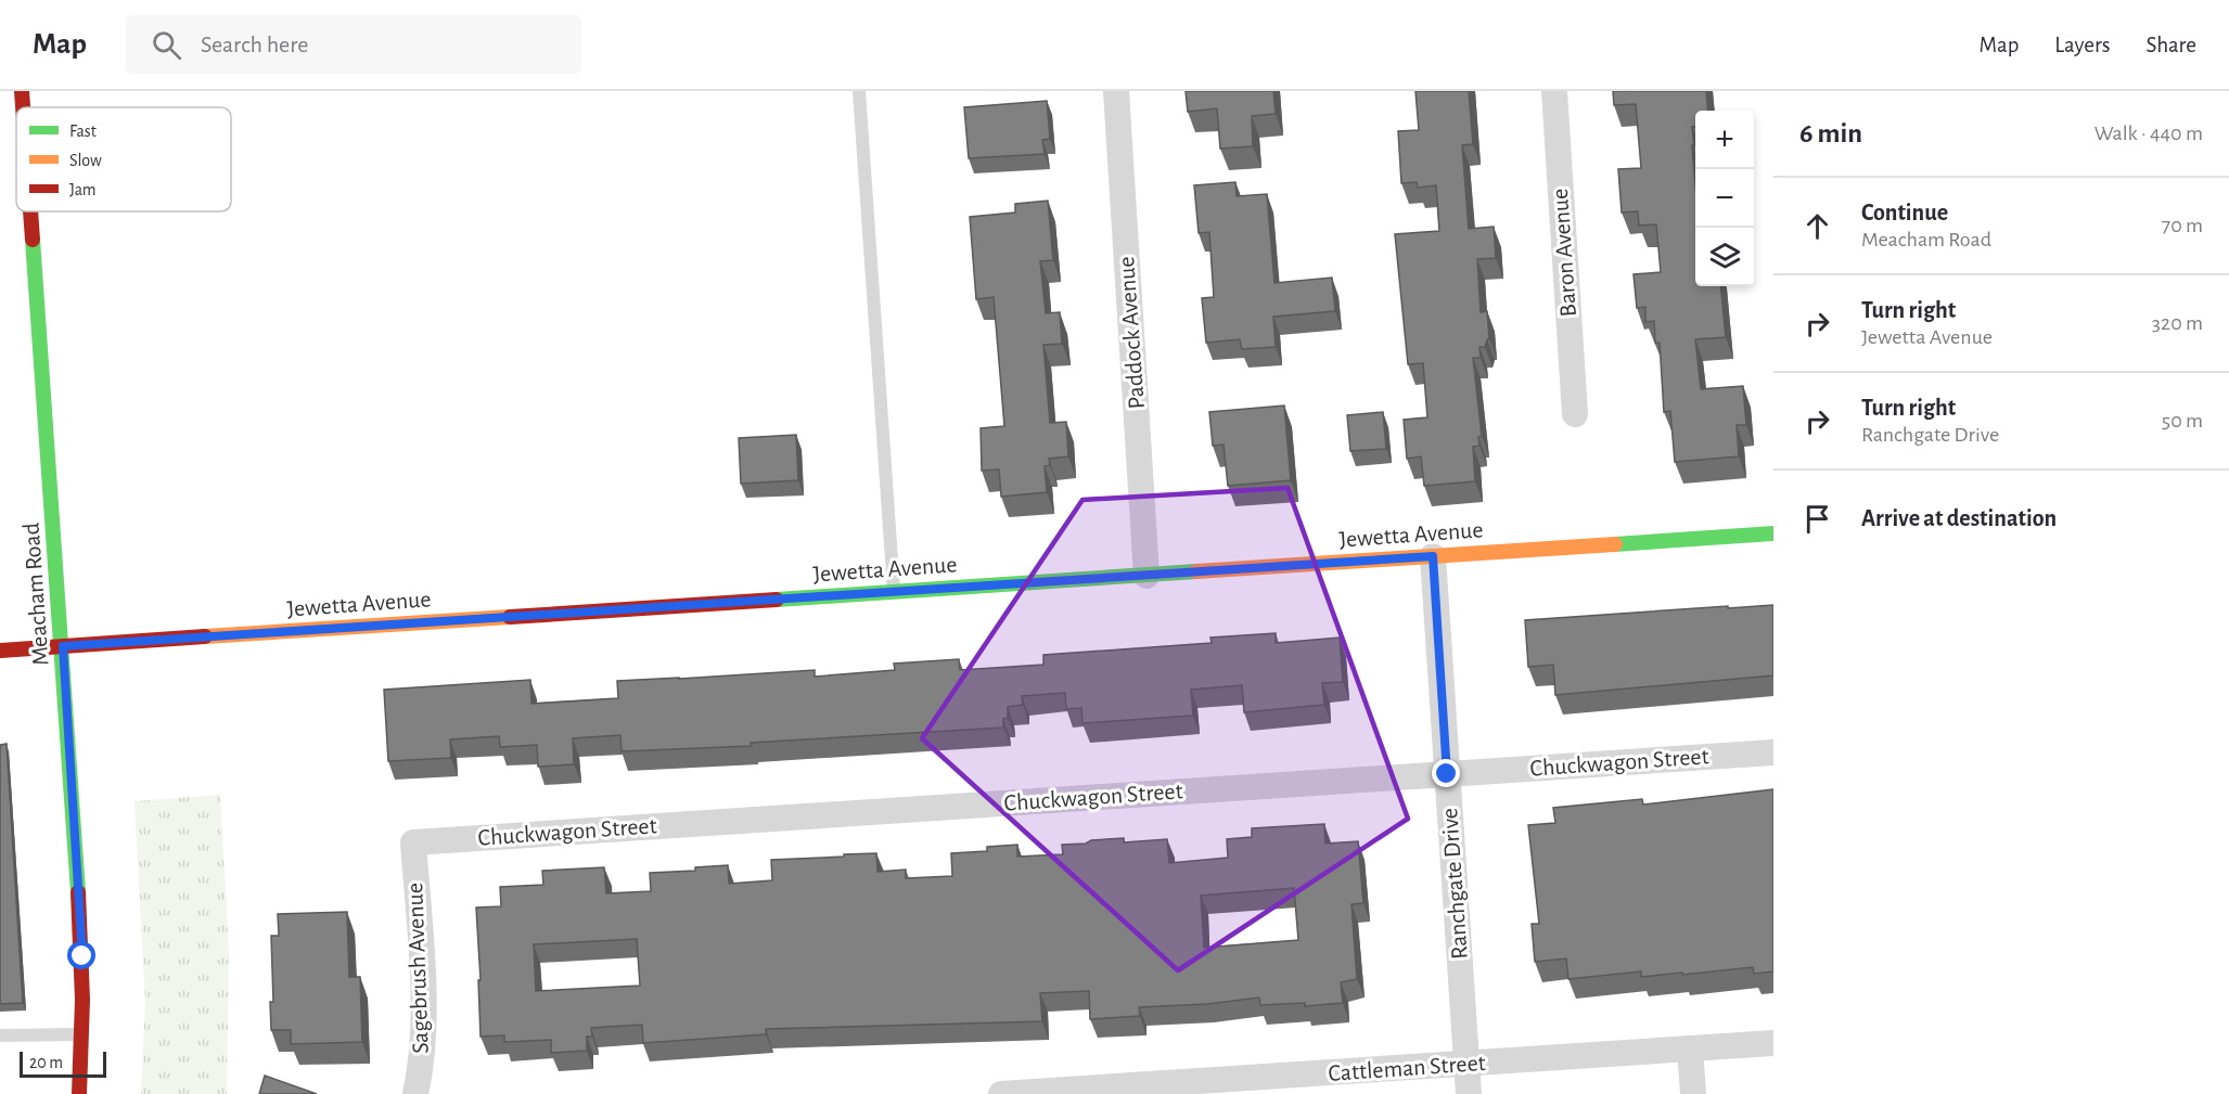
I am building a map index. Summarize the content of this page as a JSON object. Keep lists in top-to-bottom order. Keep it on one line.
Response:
{"streets":{"street":["Baron Avenue","Paddock Avenue","Jewetta Avenue","Meacham Road","Chuckwagon Street","Ranchgate Drive","Sagebrush Avenue","Cattleman Street"]},"crossings":[["Paddock Avenue","Jewetta Avenue"],["Jewetta Avenue","Meacham Road"],["Jewetta Avenue","Ranchgate Drive"],["Chuckwagon Street","Ranchgate Drive"],["Chuckwagon Street","Sagebrush Avenue"],["Ranchgate Drive","Cattleman Street"]],"legend":["Fast","Slow","Jam"],"scale_bar":"20 m","page":{"header":"Map","search":"Search here","nav":["Map","Layers","Share"],"heading":["6 min","Walk · 440 m"],"map_buttons":["+","−"],"list":[["Continue","Meacham Road","70 m"],["Turn right","Jewetta Avenue","320 m"],["Turn right","Ranchgate Drive","50 m"],"Arrive at destination"],"scale":"20 m"}}
